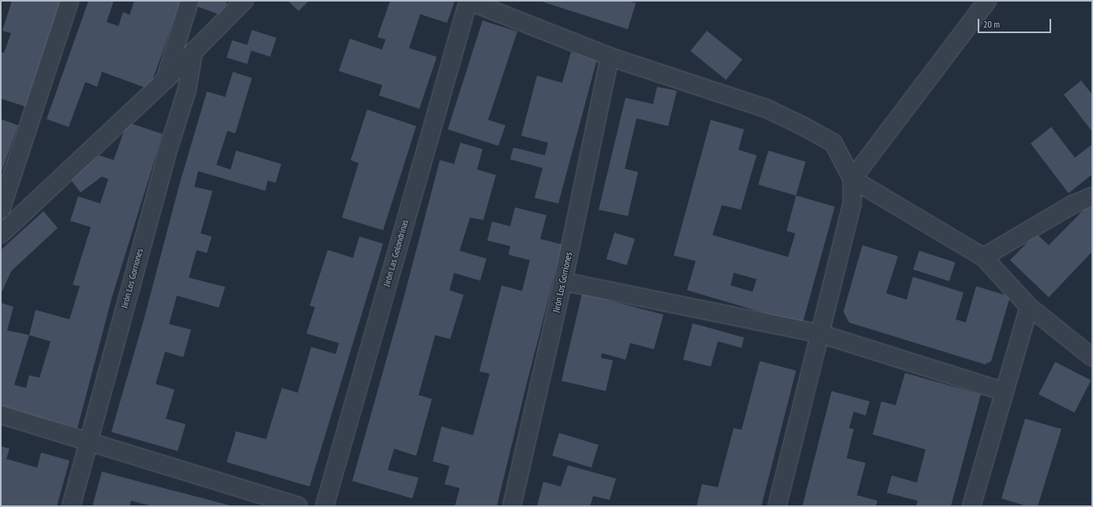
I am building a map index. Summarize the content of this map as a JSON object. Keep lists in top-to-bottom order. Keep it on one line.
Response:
{"streets":{"street":["Jirón Las Golondrinas","Jirón Los Gorriones"]},"scale_bar":"20 m"}
